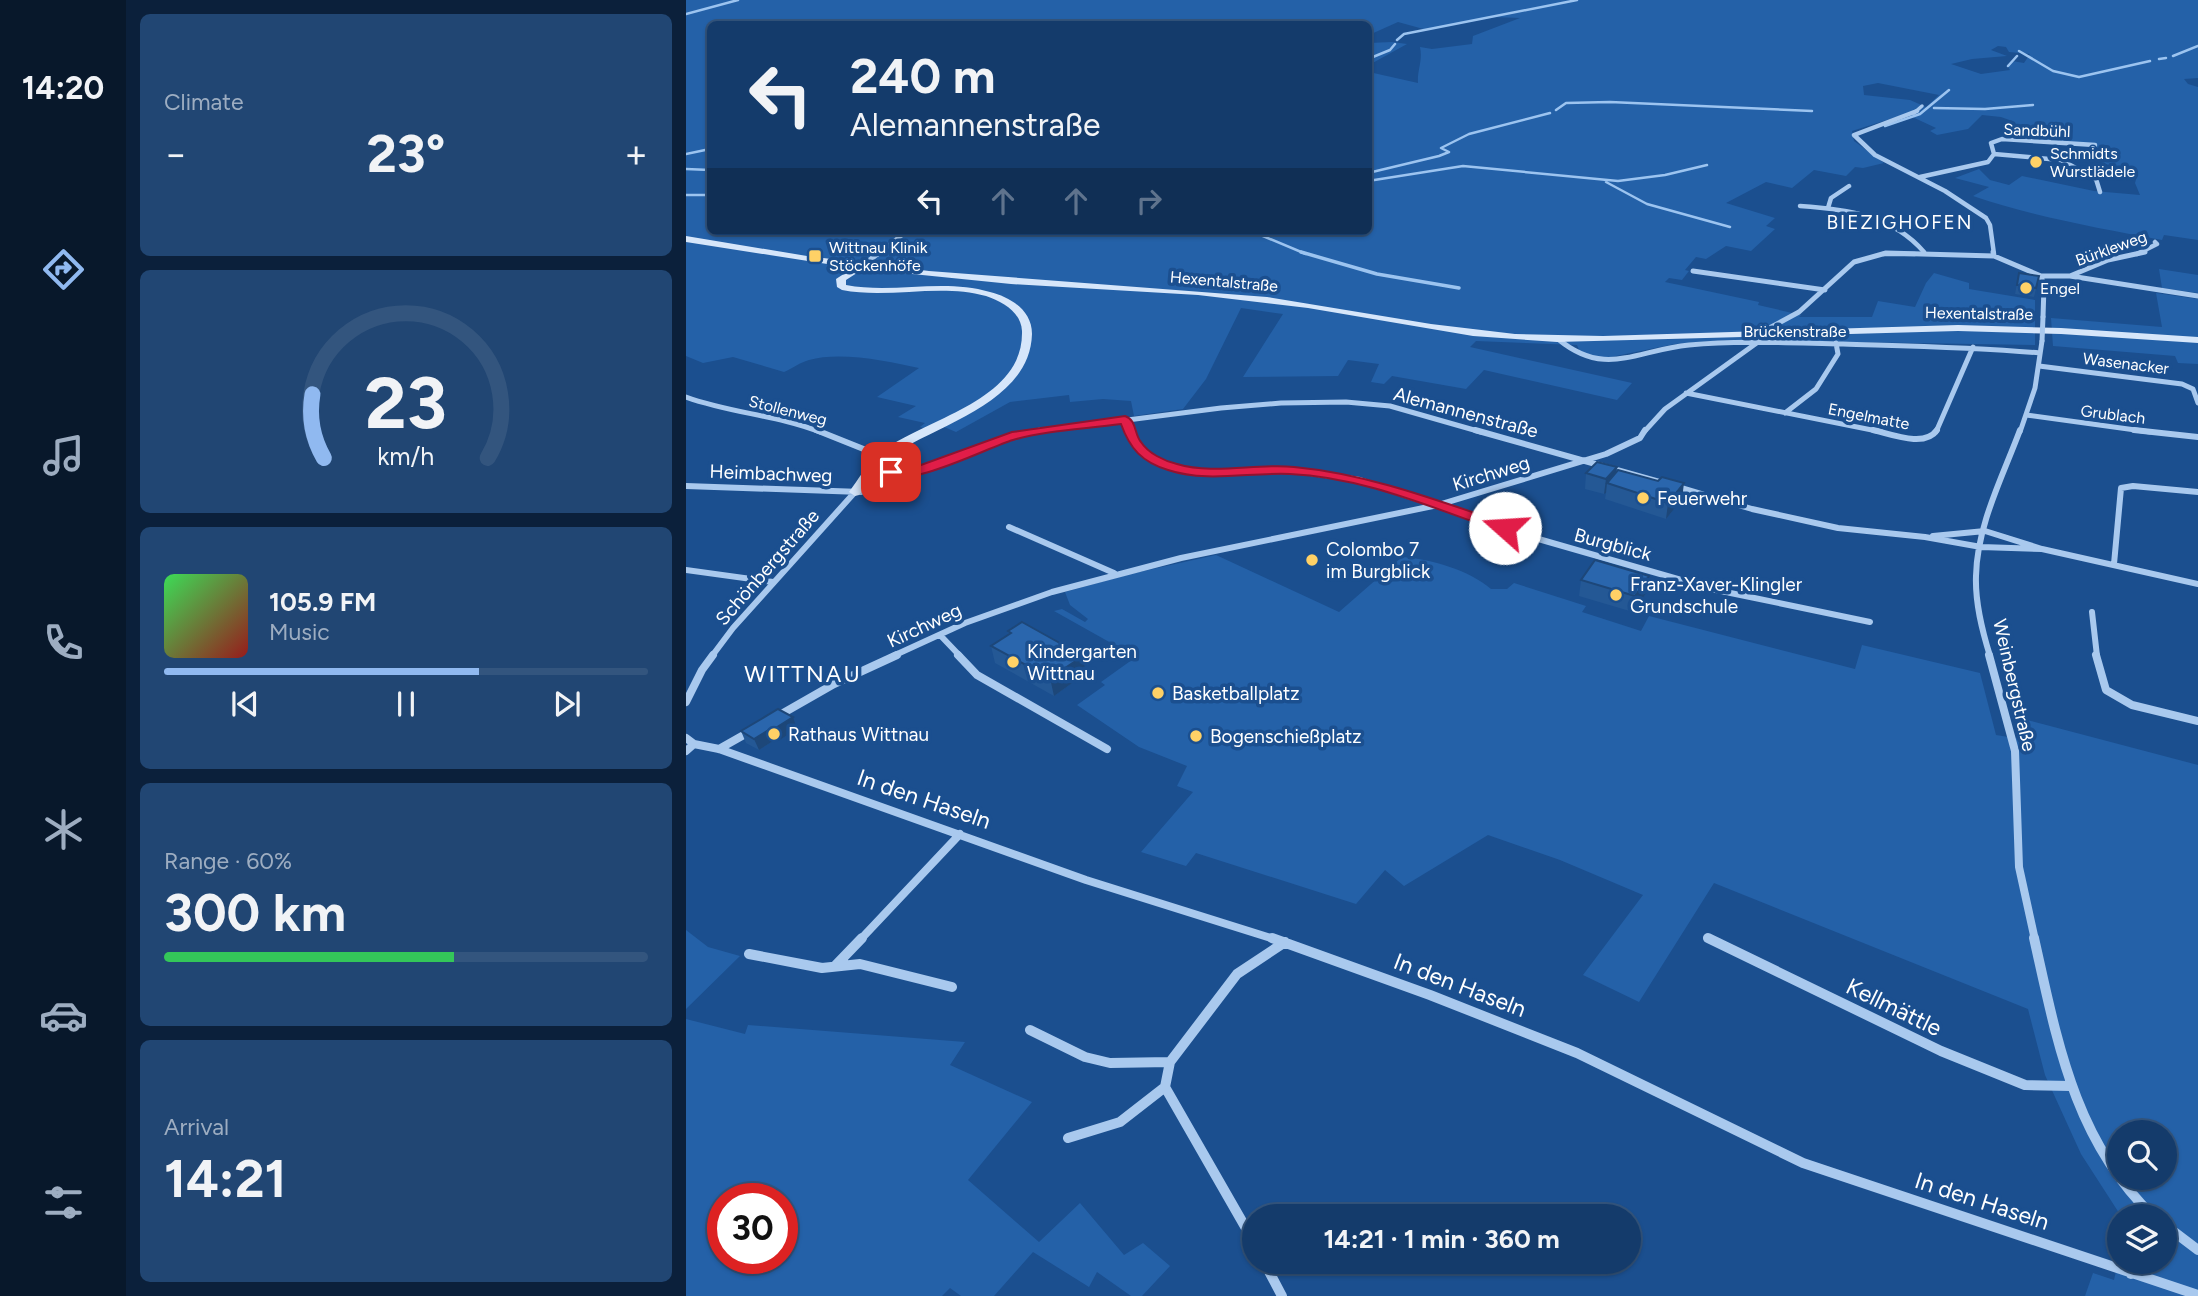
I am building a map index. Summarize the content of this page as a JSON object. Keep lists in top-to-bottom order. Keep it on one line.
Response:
{"streets":{"main road":["Hexentalstraße"],"street":["Sandbühl","Bürkleweg","Brückenstraße","Wasenacker","Stollenweg","Alemannenstraße","Grublach","Engelmatte","Heimbachweg","Kirchweg","Burgblick","Schönbergstraße","Weinbergstraße","In den Haseln","Kellmättle"]},"crossings":[["Bürkleweg","Hexentalstraße"],["Hexentalstraße","Brückenstraße"],["Hexentalstraße","Kirchweg"],["Hexentalstraße","Weinbergstraße"],["Brückenstraße","Engelmatte"],["Brückenstraße","Kirchweg"],["Brückenstraße","Weinbergstraße"],["Wasenacker","Weinbergstraße"],["Alemannenstraße","Heimbachweg"],["Alemannenstraße","Kirchweg"],["Alemannenstraße","Burgblick"],["Alemannenstraße","Schönbergstraße"],["Alemannenstraße","Weinbergstraße"],["Grublach","Weinbergstraße"],["Engelmatte","Kirchweg"],["Heimbachweg","Schönbergstraße"],["Kirchweg","Burgblick"],["Weinbergstraße","Kellmättle"]],"districts":["BIEZIGHOFEN","WITTNAU"],"places":{"other":["Schmidts Wurstlädele","Engel","Feuerwehr","Colombo 7 im Burgblick","Franz-Xaver-Klingler Grundschule","Kindergarten Wittnau","Basketballplatz","Rathaus Wittnau","Bogenschießplatz"],"transit":["Wittnau Klinik Stöckenhöfe"]},"page":{"tabs":"14:20","tile":["Climate",["Range · 60%","300 km"],["Arrival","14:21"]],"turn":["240 m","Alemannenstraße"],"heat":["−","23°","+"],"song":["105.9 FM","Music"],"limit":"30","trip":"14:21 · 1 min · 360 m","gauge":["23","km/h"]}}
